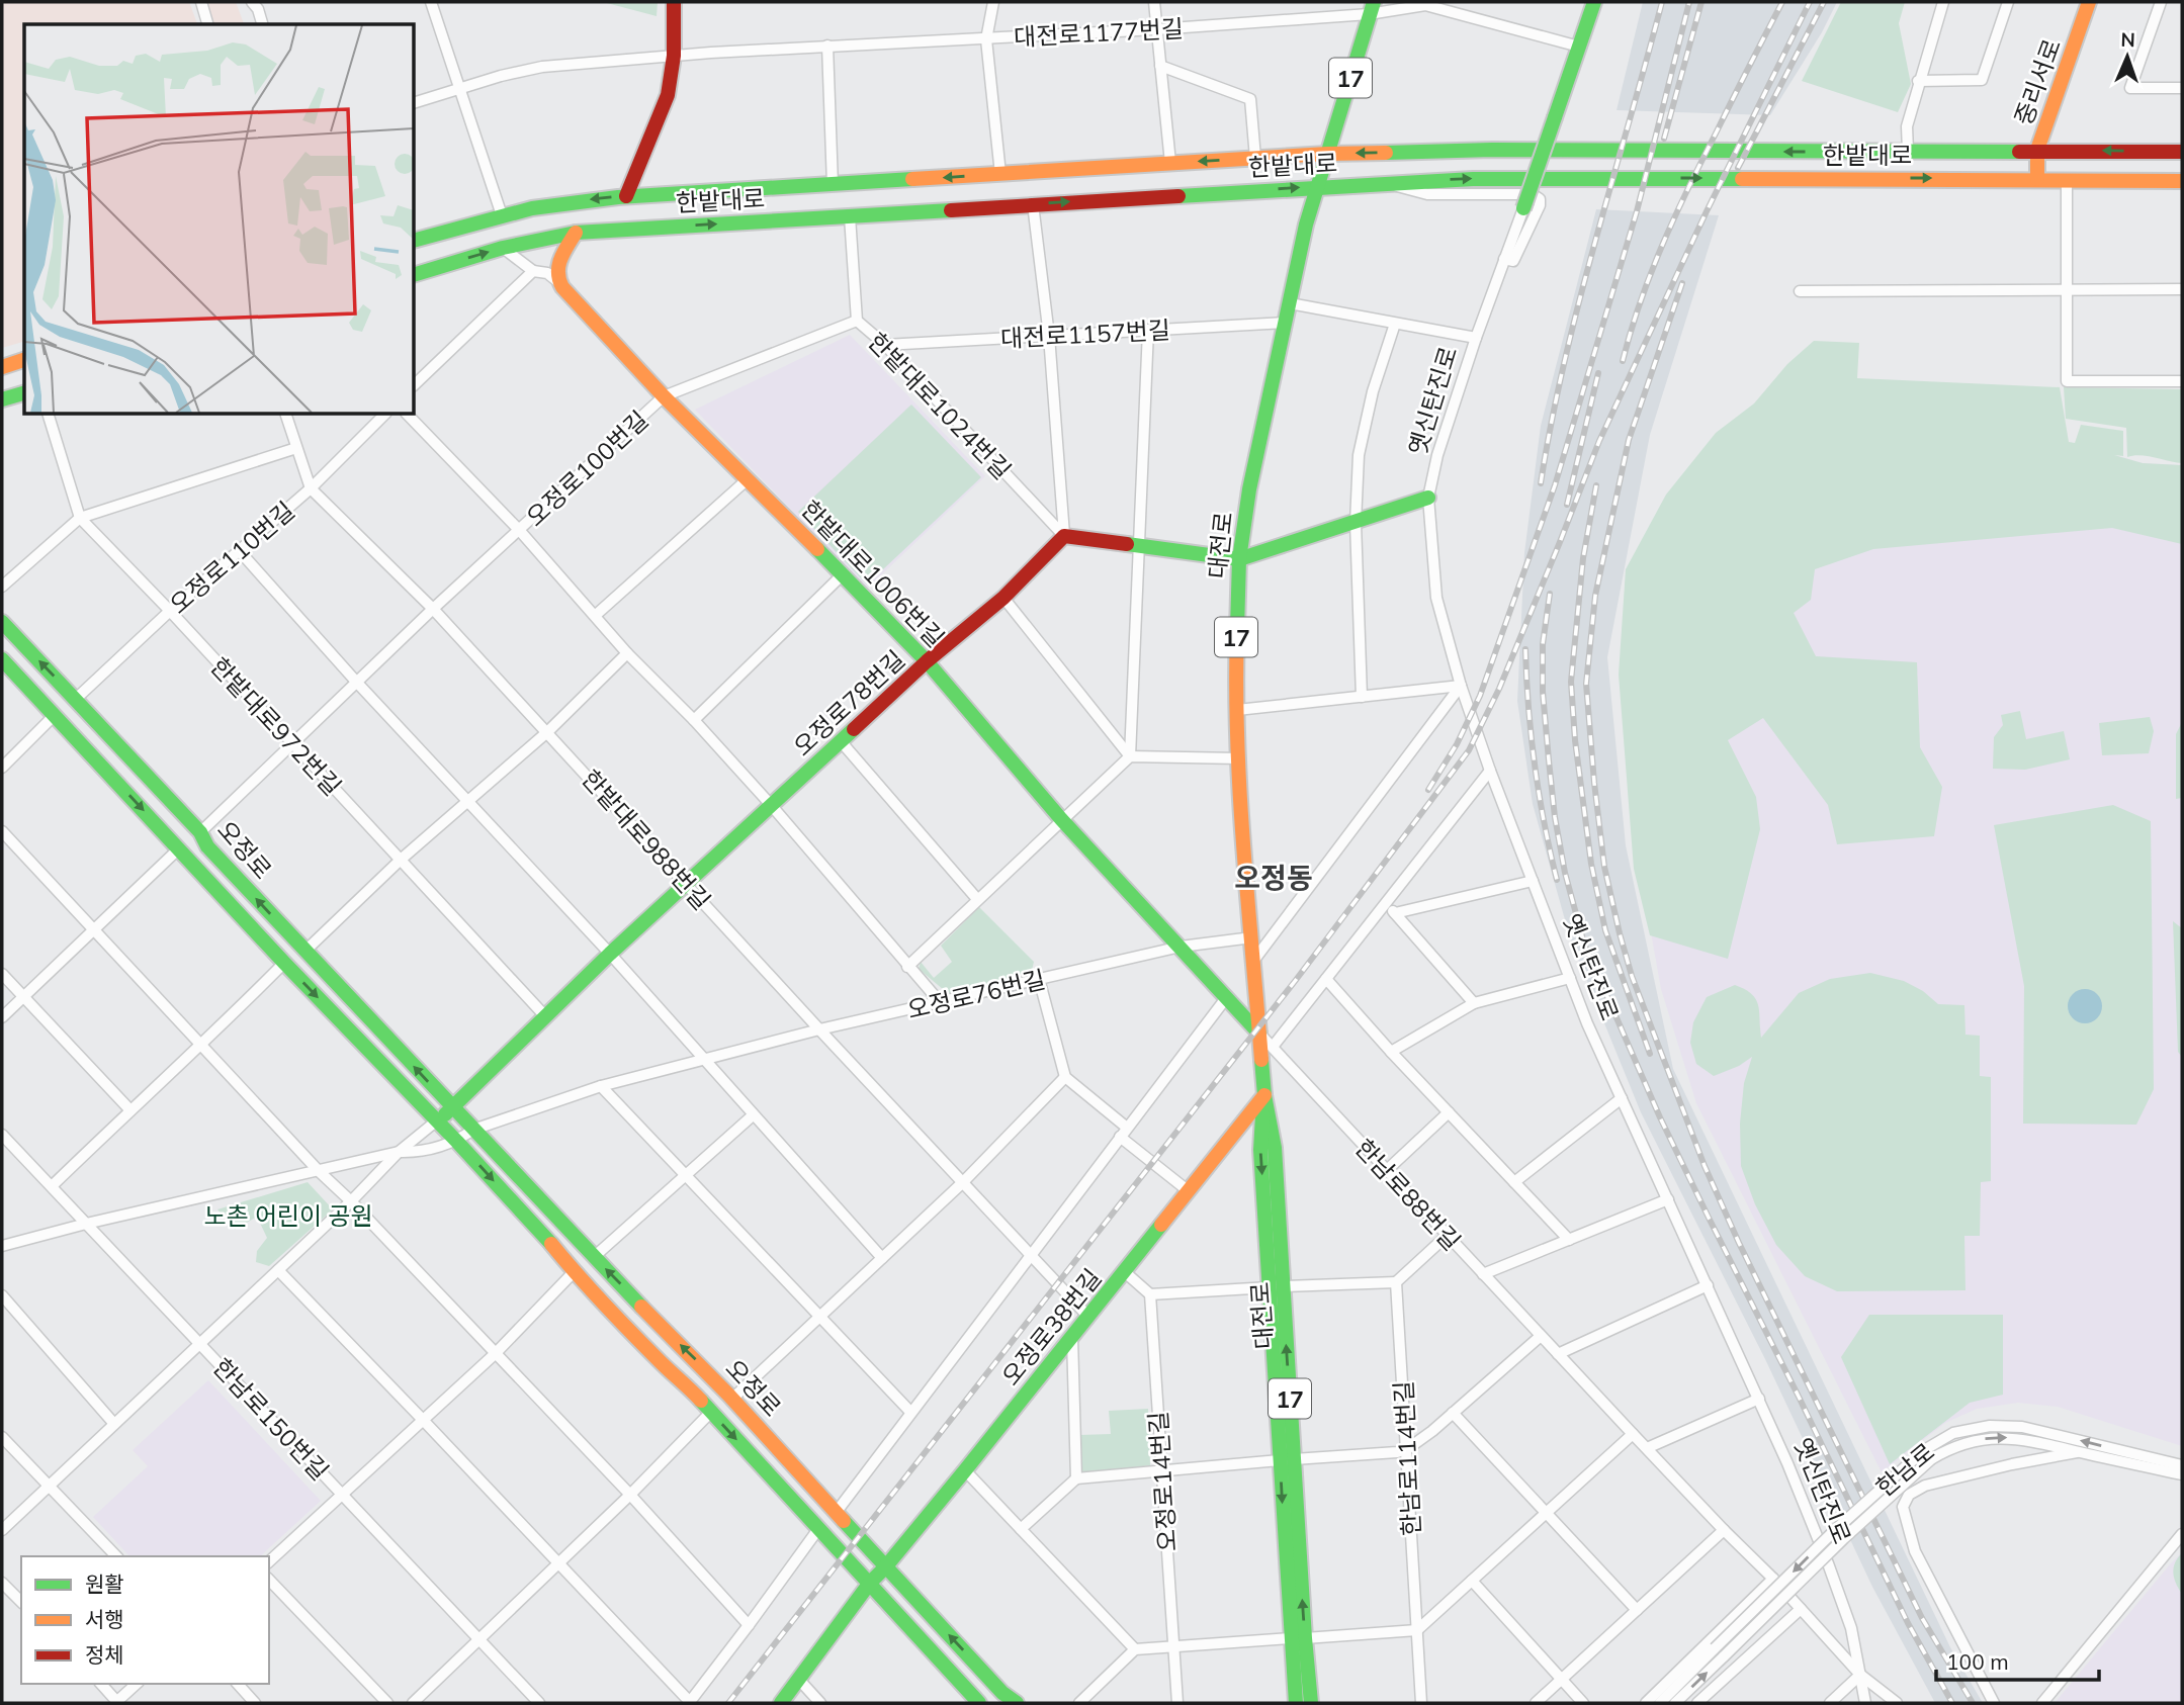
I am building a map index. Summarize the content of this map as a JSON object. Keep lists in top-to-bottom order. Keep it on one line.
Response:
{"streets":{"main road":["17","중리서로","한밭대로","대전로","한밭대로1006번길","오정로78번길","오정로","오정로38번길"],"street":["대전로1177번길","대전로1157번길","옛신탄진로","한밭대로1024번길","오정로100번길","오정로110번길","한밭대로972번길","한밭대로988번길","오정로76번길","한남로88번길","한남로150번길","한남로114번길","한남로","오정로14번길"]},"crossings":[["대전로1177번길","대전로"],["중리서로","한밭대로"],["한밭대로","한밭대로1024번길"],["한밭대로","대전로"],["대전로1157번길","한밭대로1024번길"],["대전로1157번길","대전로"],["옛신탄진로","한남로88번길"],["한밭대로1024번길","오정로100번길"],["한밭대로1024번길","오정로78번길"],["오정로100번길","한밭대로1006번길"],["오정로100번길","한밭대로972번길"],["오정로100번길","한밭대로988번길"],["오정로100번길","오정로"],["대전로","한밭대로1006번길"],["대전로","오정로76번길"],["대전로","한남로88번길"],["대전로","오정로38번길"],["오정로110번길","한밭대로972번길"],["오정로110번길","한밭대로988번길"],["오정로110번길","오정로"],["한밭대로1006번길","오정로78번길"],["한밭대로1006번길","오정로76번길"],["한밭대로1006번길","한남로88번길"],["오정로78번길","한밭대로972번길"],["오정로78번길","한밭대로988번길"],["오정로78번길","오정로"],["한밭대로988번길","오정로76번길"],["한밭대로988번길","오정로38번길"],["오정로","오정로76번길"],["오정로","오정로38번길"]],"districts":["오정동"],"parks":["노촌 어린이 공원"],"legend":["원활","서행","정체"],"scale_bar":"100 m","north":"top"}
